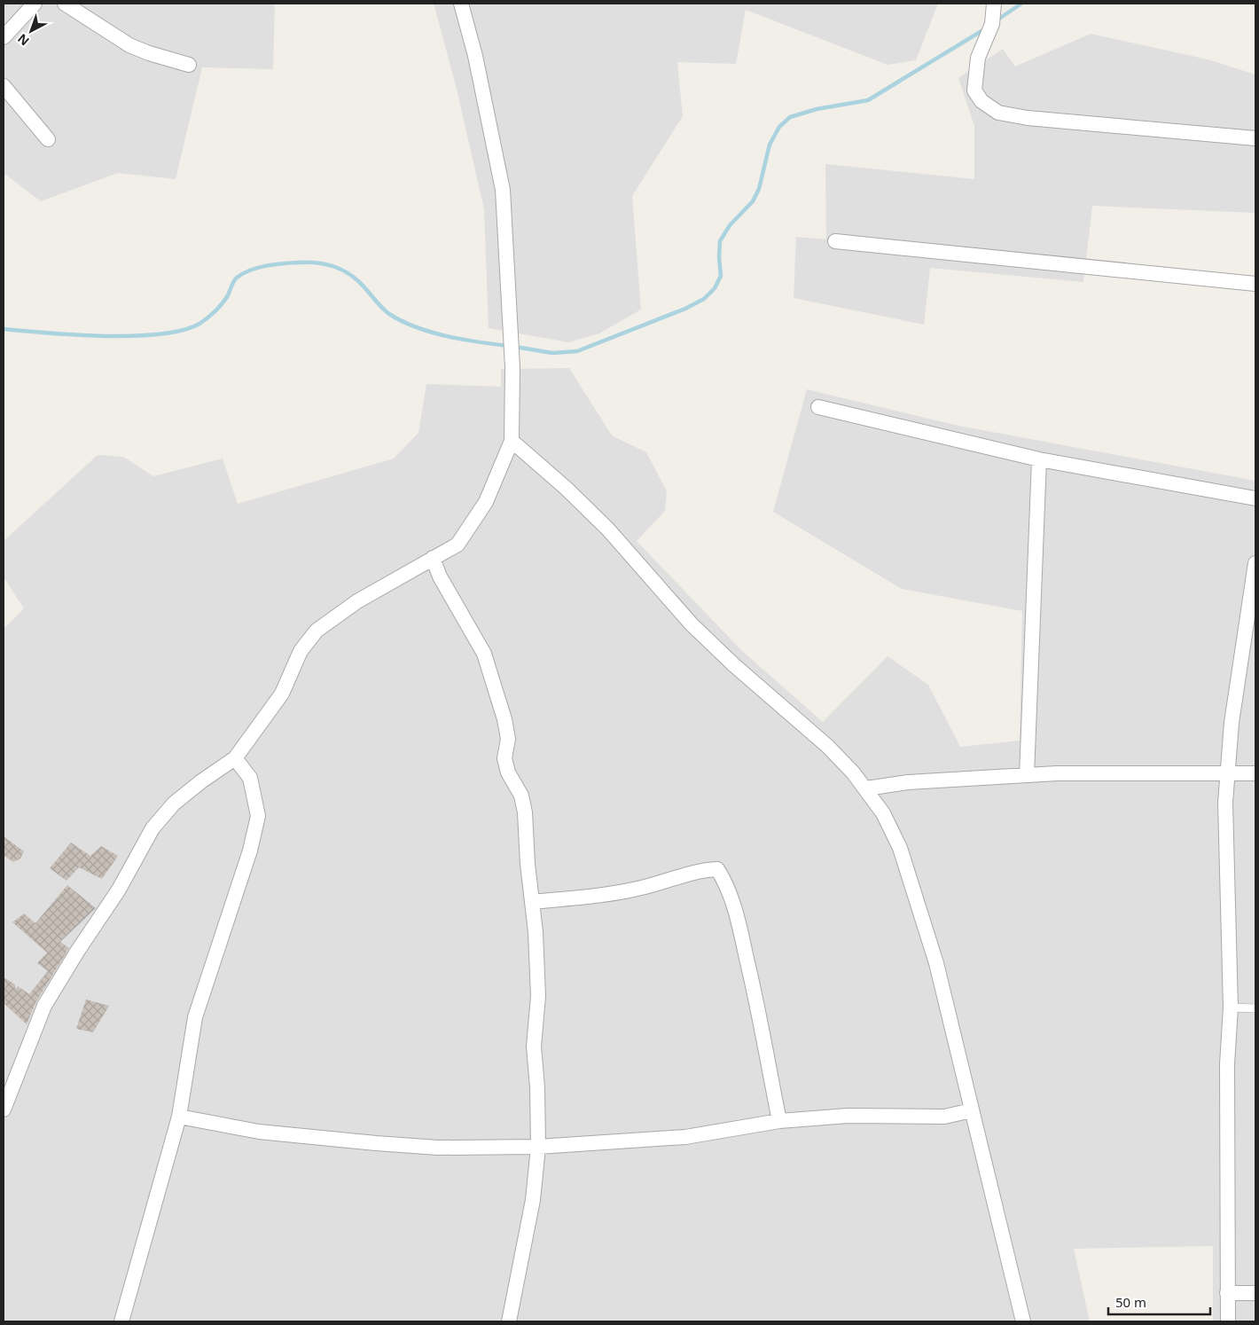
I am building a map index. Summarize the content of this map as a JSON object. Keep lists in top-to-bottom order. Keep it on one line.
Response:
{"scale_bar":"50 m","north":"bottom left"}
